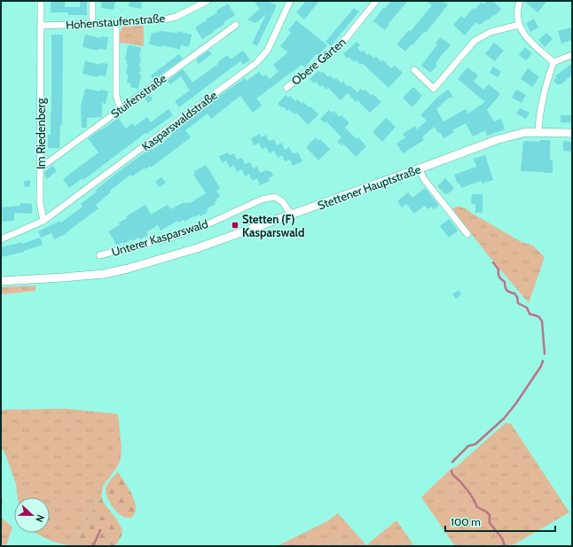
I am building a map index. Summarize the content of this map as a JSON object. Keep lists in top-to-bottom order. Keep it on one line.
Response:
{"streets":{"street":["Hohenstaufenstraße","Obere Gärten","Stuifenstraße","Kasparswaldstraße","Im Riedenberg","Stettener Hauptstraße","Unterer Kasparswald"]},"crossings":[["Hohenstaufenstraße","Im Riedenberg"],["Stuifenstraße","Im Riedenberg"],["Kasparswaldstraße","Im Riedenberg"],["Stettener Hauptstraße","Unterer Kasparswald"]],"places":{"transit":["Stetten (F) Kasparswald"]},"scale_bar":"100 m","north":"right"}
